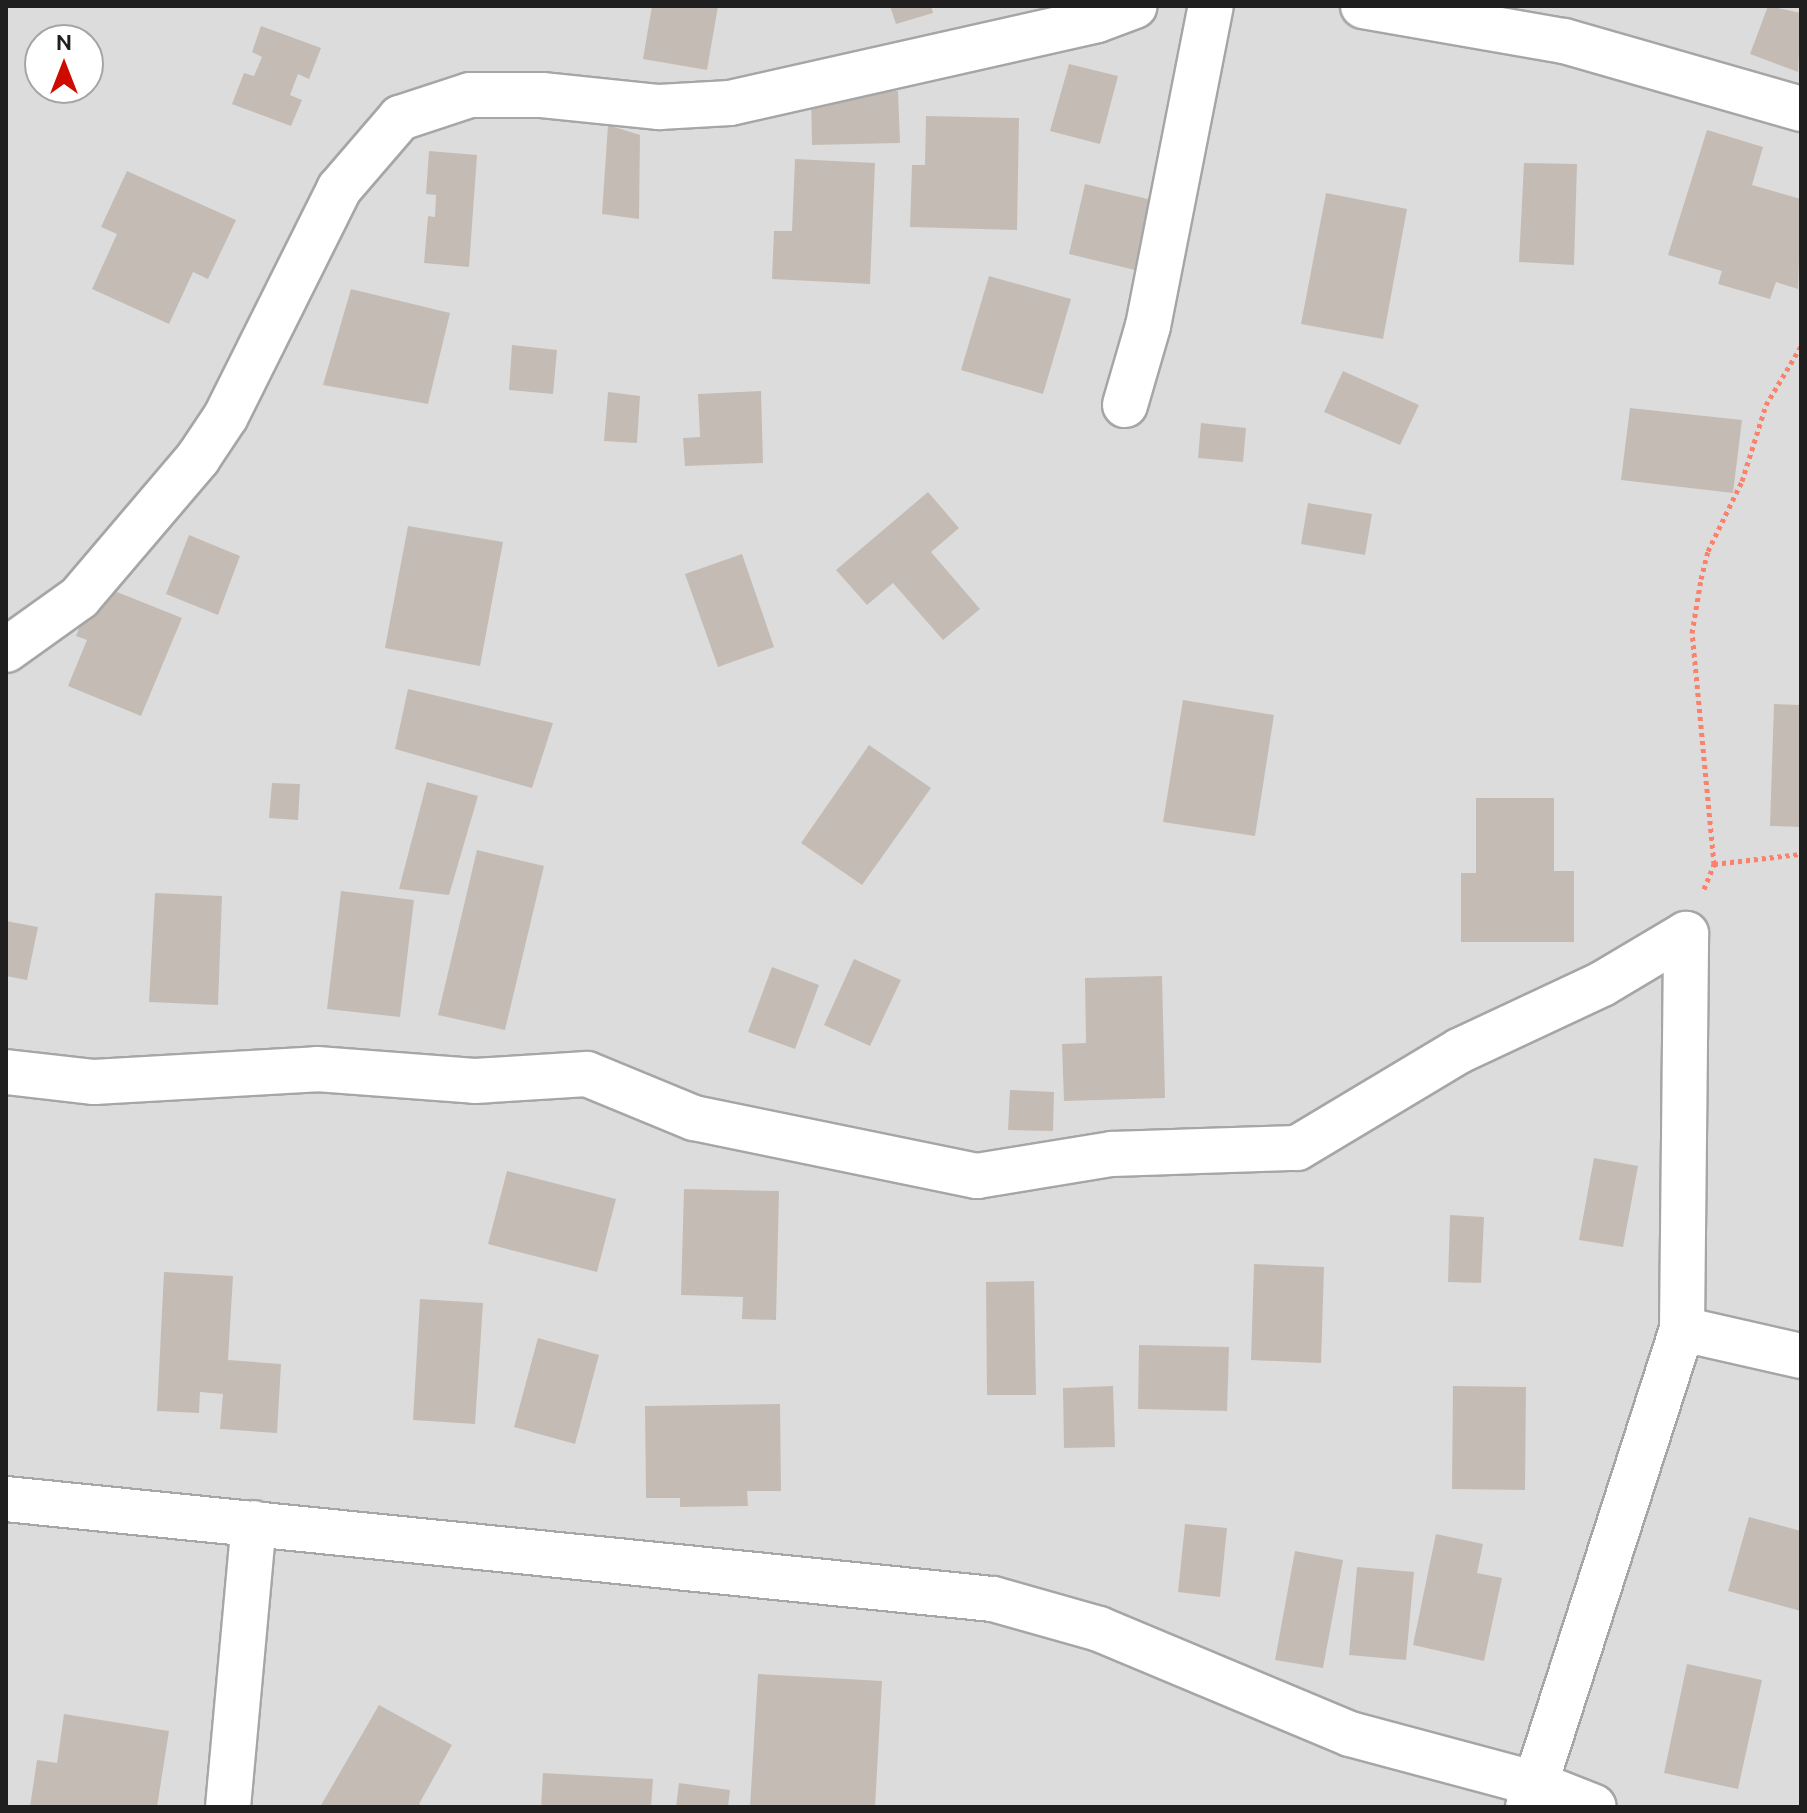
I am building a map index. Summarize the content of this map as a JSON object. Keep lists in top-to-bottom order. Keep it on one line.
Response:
{"north":"top"}
